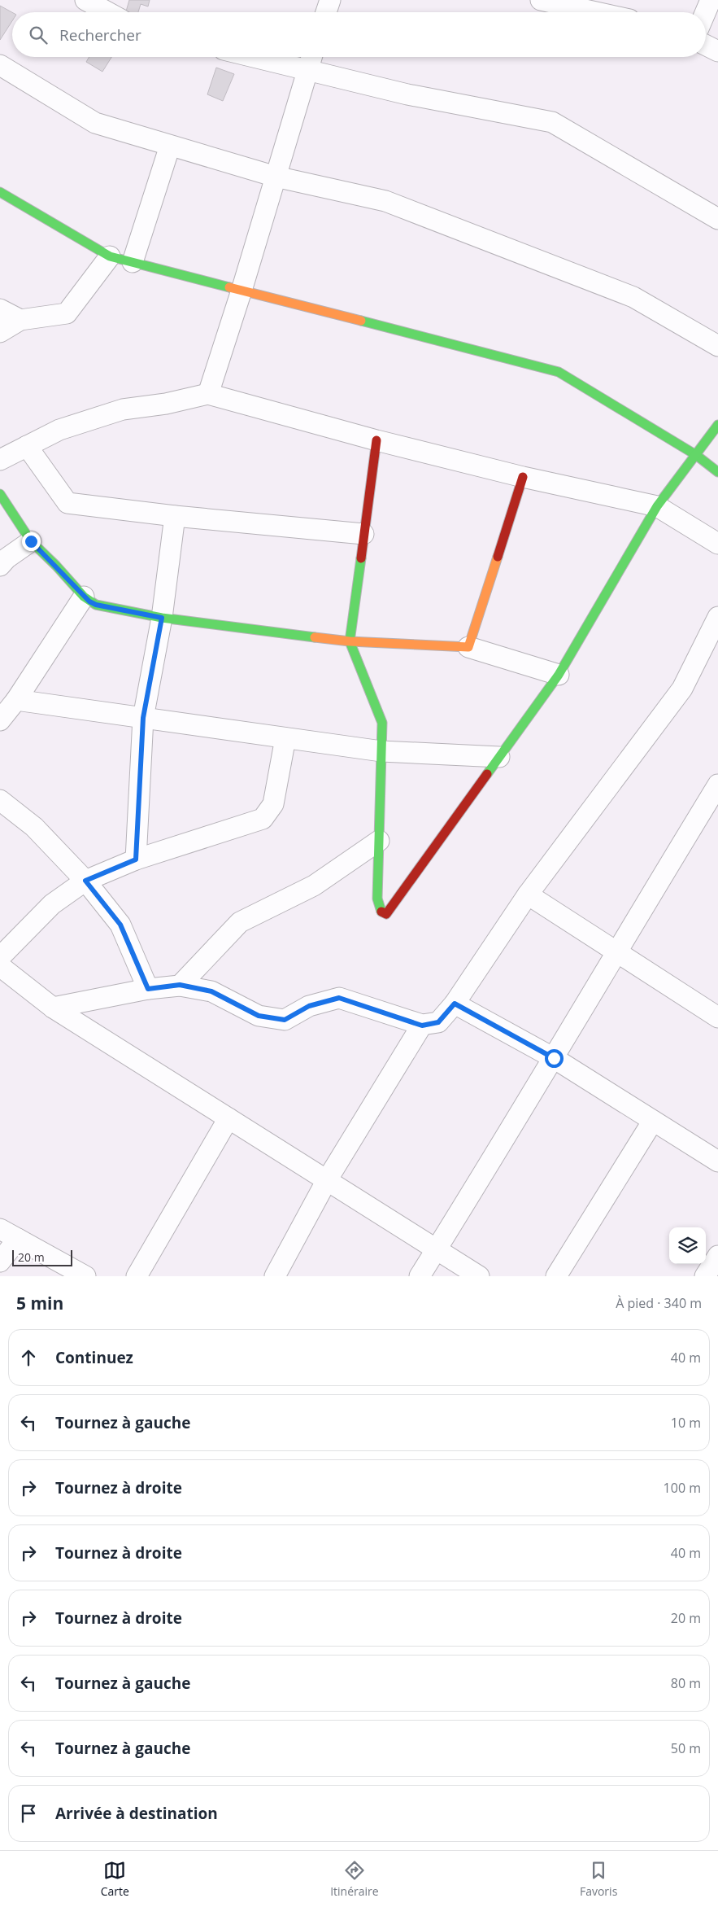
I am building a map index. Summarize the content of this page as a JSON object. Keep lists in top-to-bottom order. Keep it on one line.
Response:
{"scale_bar":"20 m","page":{"search":"Rechercher","scale":"20 m","heading":["5 min","À pied · 340 m"],"list":[["Continuez","40 m"],["Tournez à gauche","10 m"],["Tournez à droite","100 m"],["Tournez à droite","40 m"],["Tournez à droite","20 m"],["Tournez à gauche","80 m"],["Tournez à gauche","50 m"],"Arrivée à destination"],"nav":["Carte","Itinéraire","Favoris"]}}
